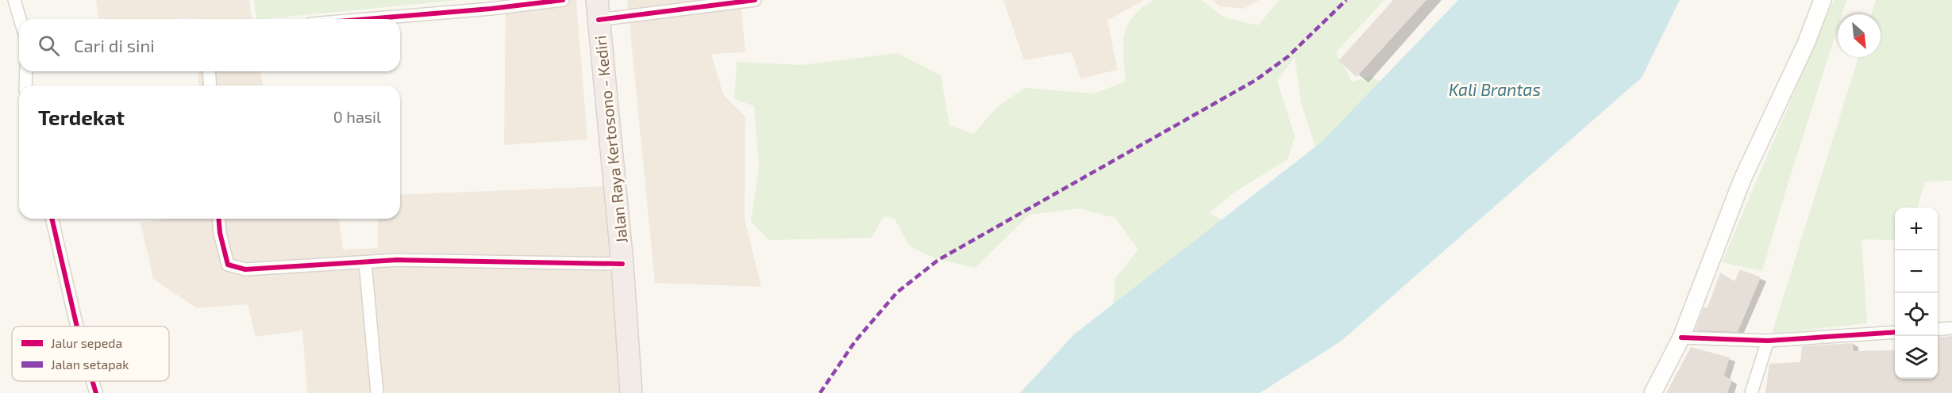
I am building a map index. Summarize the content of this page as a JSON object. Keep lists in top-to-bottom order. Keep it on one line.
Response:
{"streets":{"highway":["Jalan Raya Kertosono - Kediri"]},"water":["Kali Brantas"],"legend":["Jalur sepeda","Jalan setapak"],"north":"bottom right","page":{"search":"Cari di sini","heading":["Terdekat","0 hasil"],"map_buttons":["+","−"]}}
